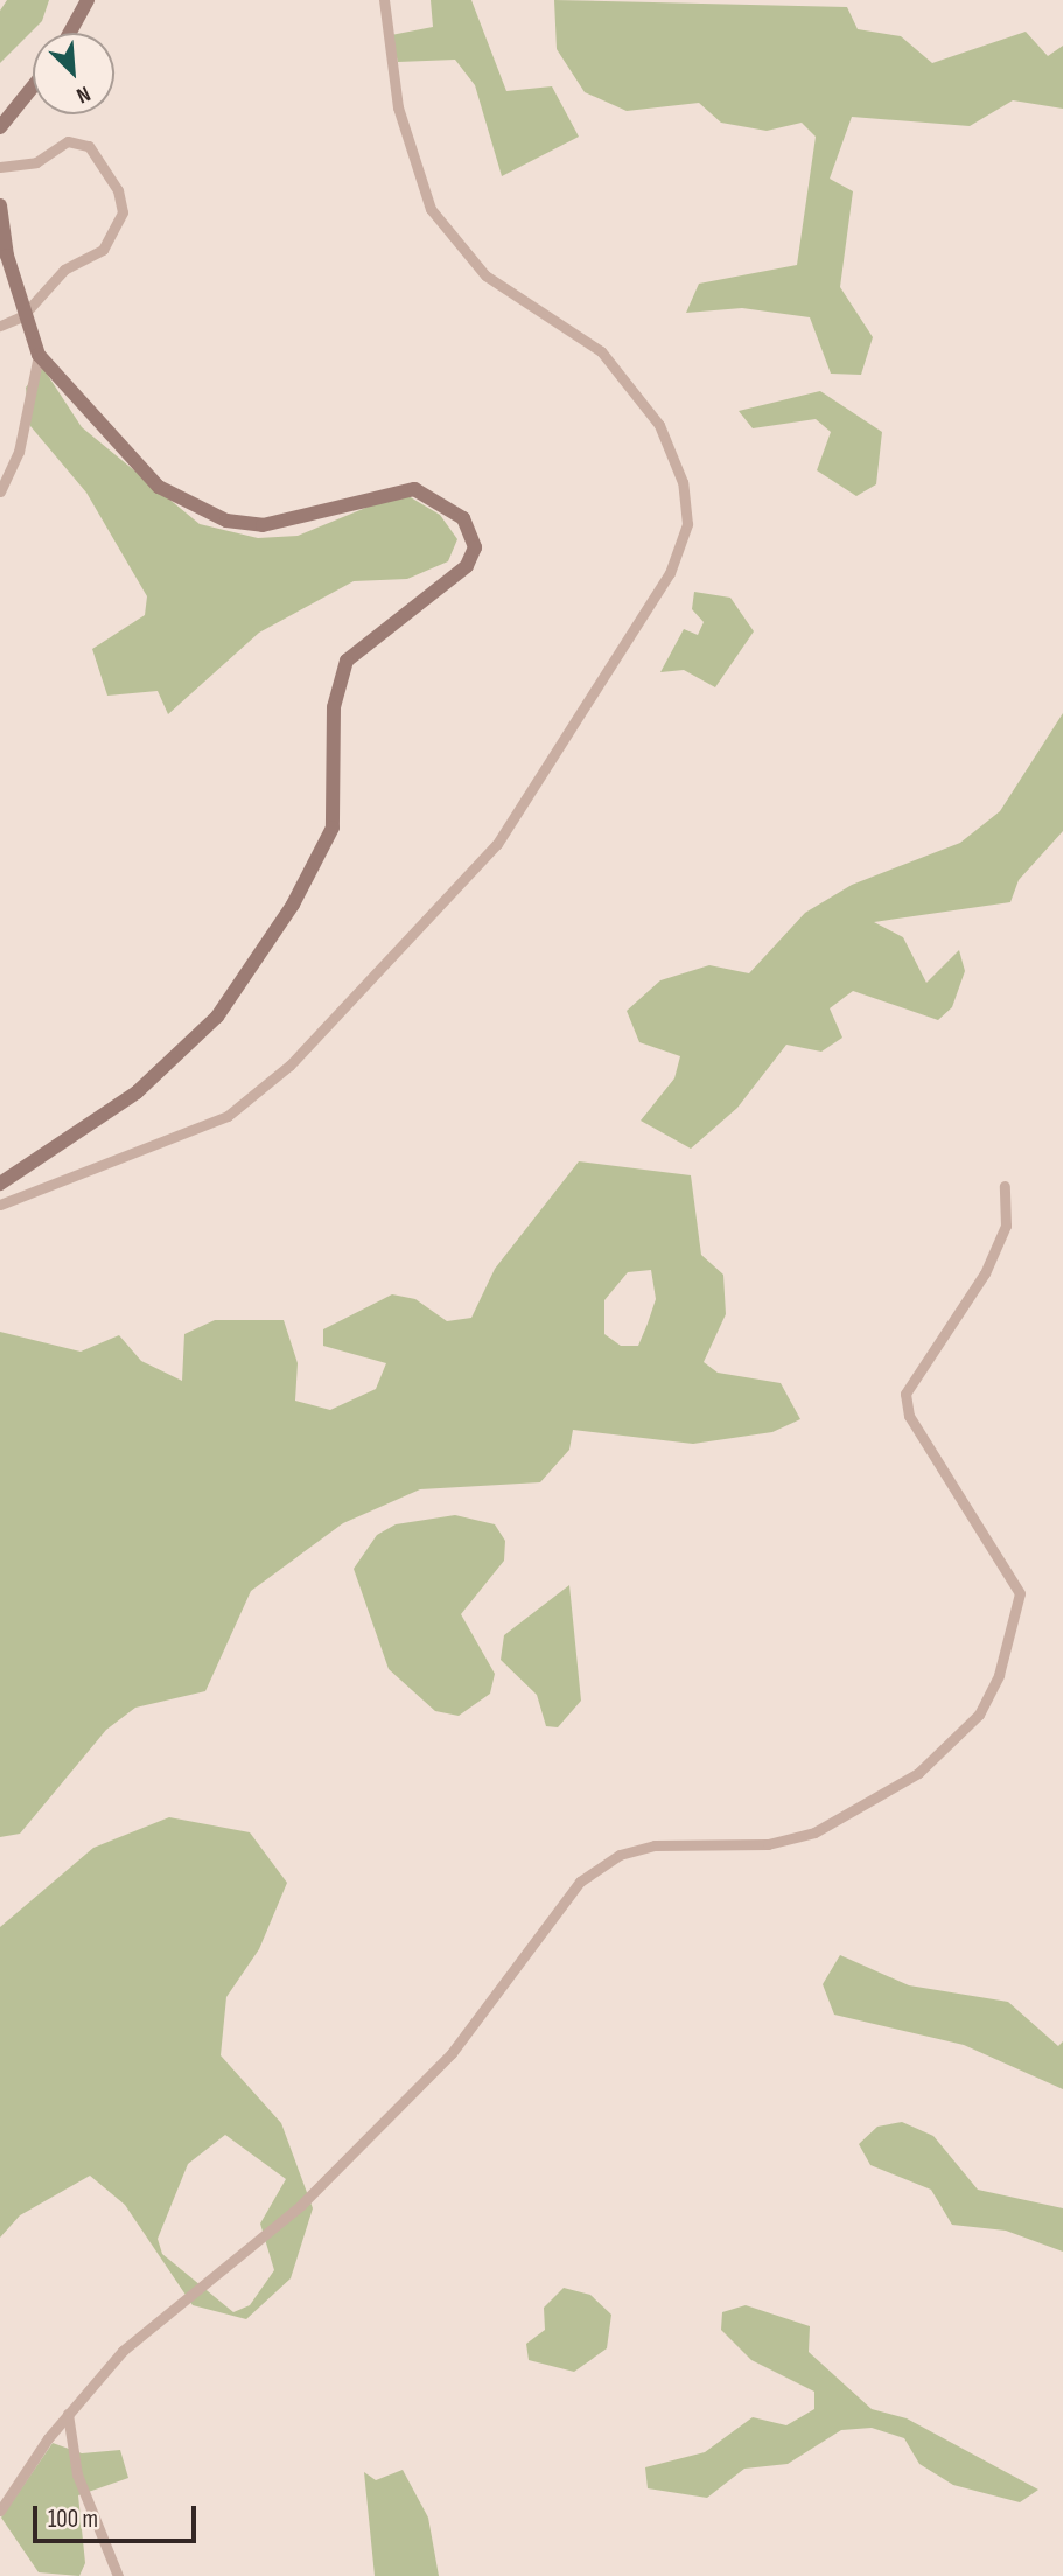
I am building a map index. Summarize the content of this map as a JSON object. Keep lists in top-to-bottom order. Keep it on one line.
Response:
{"scale_bar":"100 m","north":"bottom right"}
